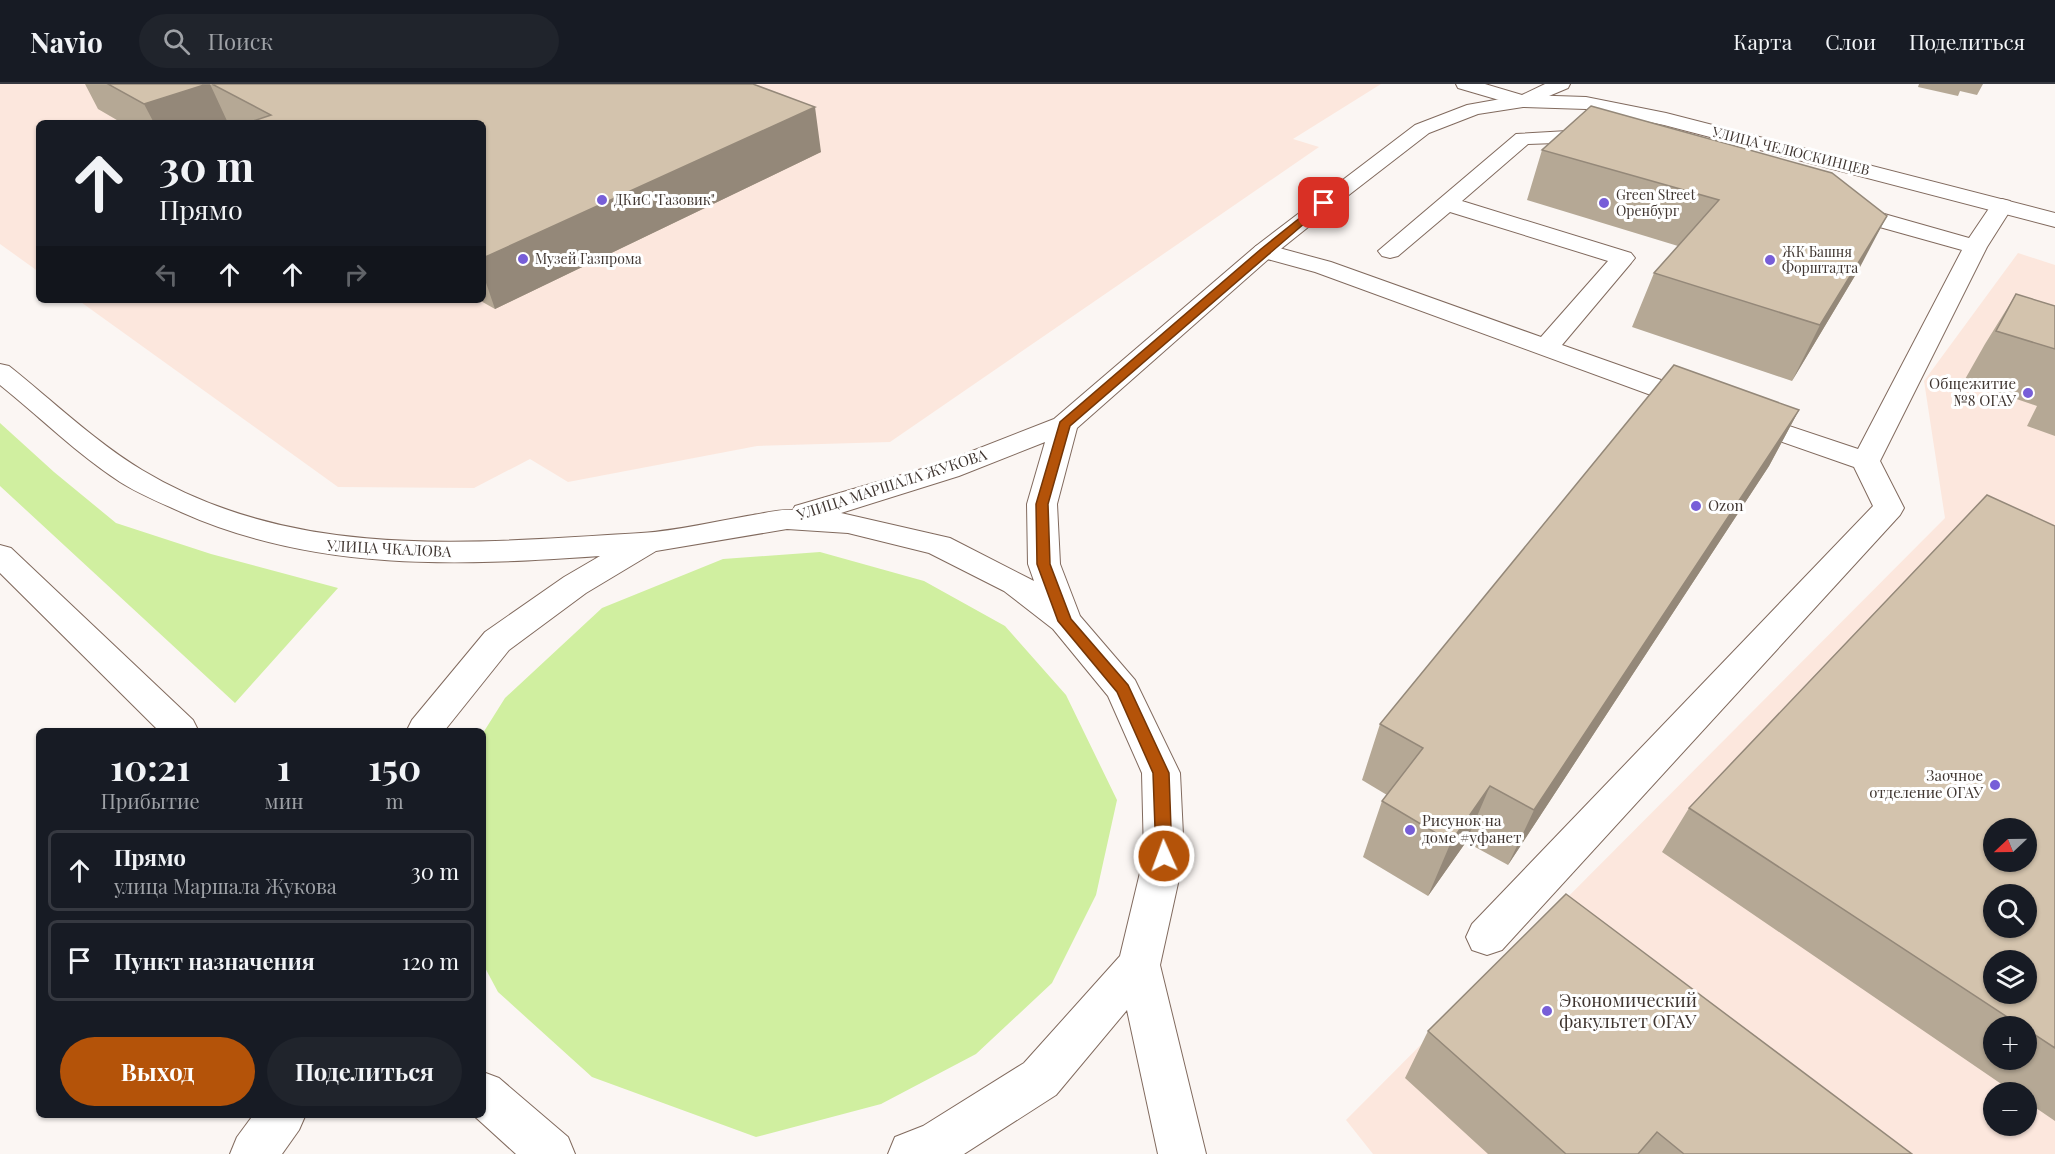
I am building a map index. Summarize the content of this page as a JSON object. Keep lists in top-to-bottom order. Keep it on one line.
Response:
{"streets":{"main road":["УЛИЦА ЧЕЛЮСКИНЦЕВ","УЛИЦА МАРШАЛА ЖУКОВА","УЛИЦА ЧКАЛОВА"]},"crossings":[["УЛИЦА ЧЕЛЮСКИНЦЕВ","УЛИЦА МАРШАЛА ЖУКОВА"],["УЛИЦА МАРШАЛА ЖУКОВА","УЛИЦА ЧКАЛОВА"]],"places":["ДКиC \"Газовик\"","Green Street Оренбург","Музей Газпрома","ЖК Башня Форштадта","Общежитие №8 ОГАУ","Ozon","Заочное отделение ОГАУ","Рисунок на доме #уфанет","Экономический факультет ОГАУ"],"north":"left","page":{"header":"Navio","search":"Поиск","nav":["Карта","Слои","Поделиться"],"turn":["30 m","Прямо"],"eta":["10:21","Прибытие","1","мин","150","m"],"map_buttons":["+","−"],"list":[{"name":"Прямо","note":"улица Маршала Жукова","value":"30 m"},{"name":"Пункт назначения","value":"120 m"}],"buttons":["Выход","Поделиться"]}}
